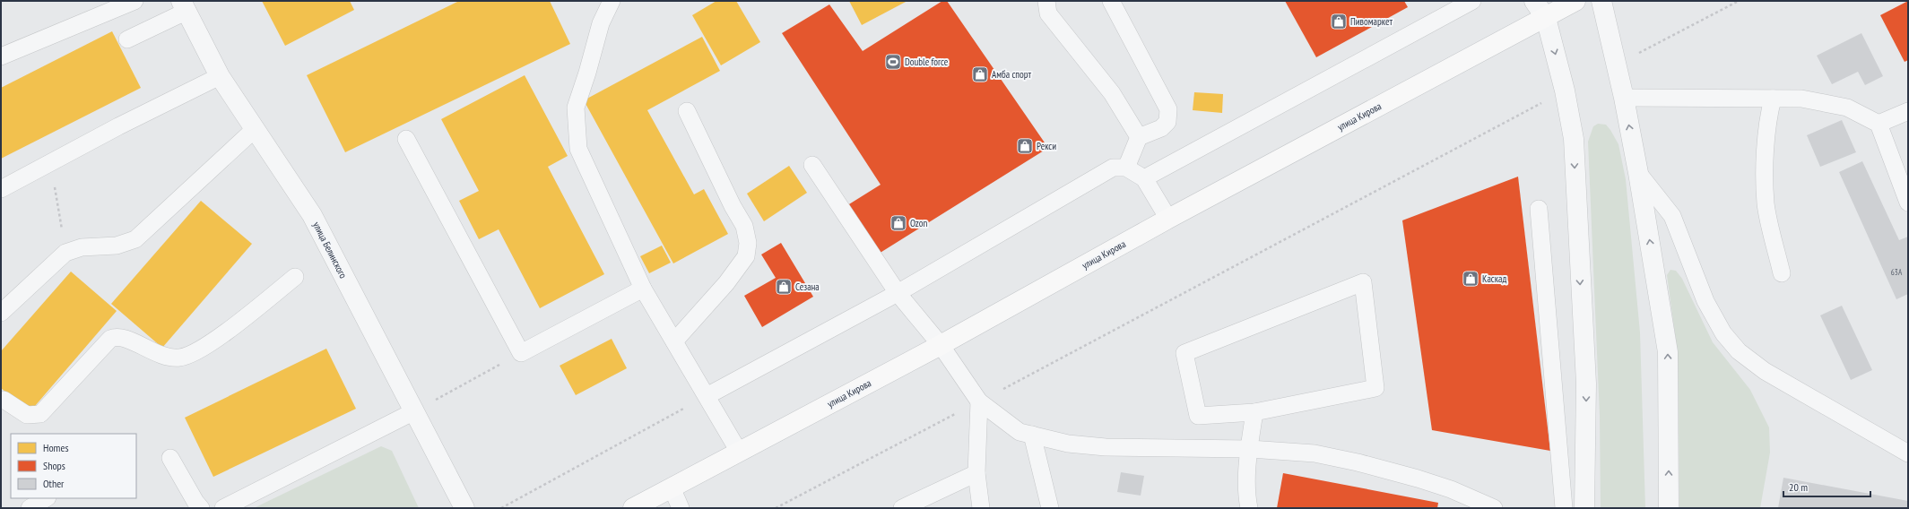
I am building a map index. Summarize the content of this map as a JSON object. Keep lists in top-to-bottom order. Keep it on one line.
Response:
{"streets":{"main road":["улица Кирова"],"street":["улица Белинского"]},"places":{"shop":["Пивомаркет","Амба спорт","Рекси","Ozon","Каскад","Сезана"],"sports":["Double force"]},"house_numbers":["63А"],"legend":["Homes","Shops","Other"],"scale_bar":"20 m"}
